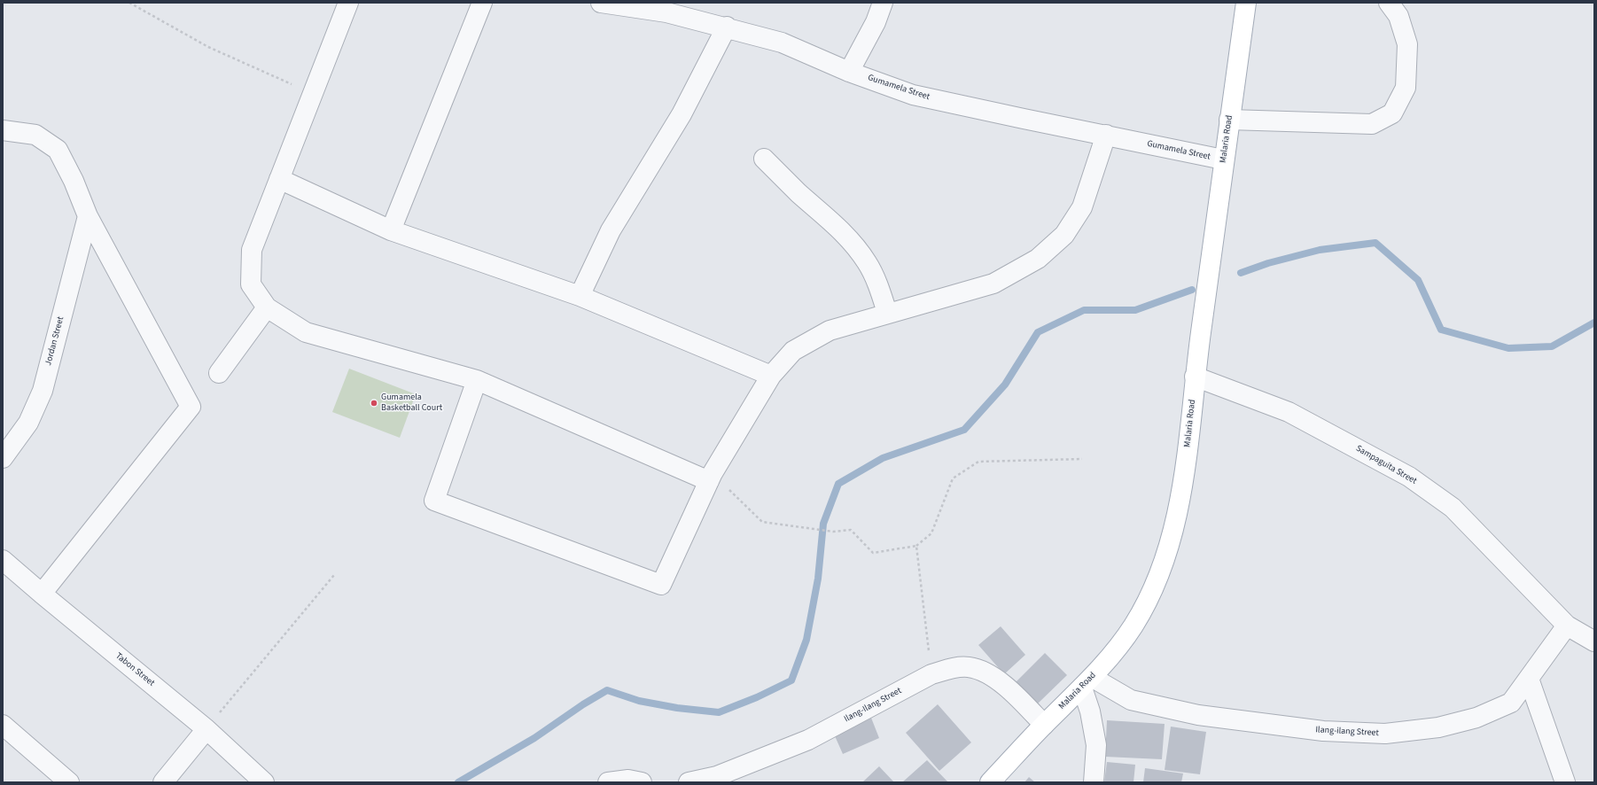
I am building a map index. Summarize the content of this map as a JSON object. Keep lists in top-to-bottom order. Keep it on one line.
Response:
{"streets":{"main road":["Malaria Road"],"street":["Gumamela Street","Jordan Street","Sampaguita Street","Tabon Street","Ilang-Ilang Street","Ilang-ilang Street"]},"crossings":[["Gumamela Street","Malaria Road"],["Malaria Road","Sampaguita Street"],["Malaria Road","Ilang-Ilang Street"],["Malaria Road","Ilang-ilang Street"],["Sampaguita Street","Ilang-ilang Street"]],"places":["Gumamela Basketball Court"]}
